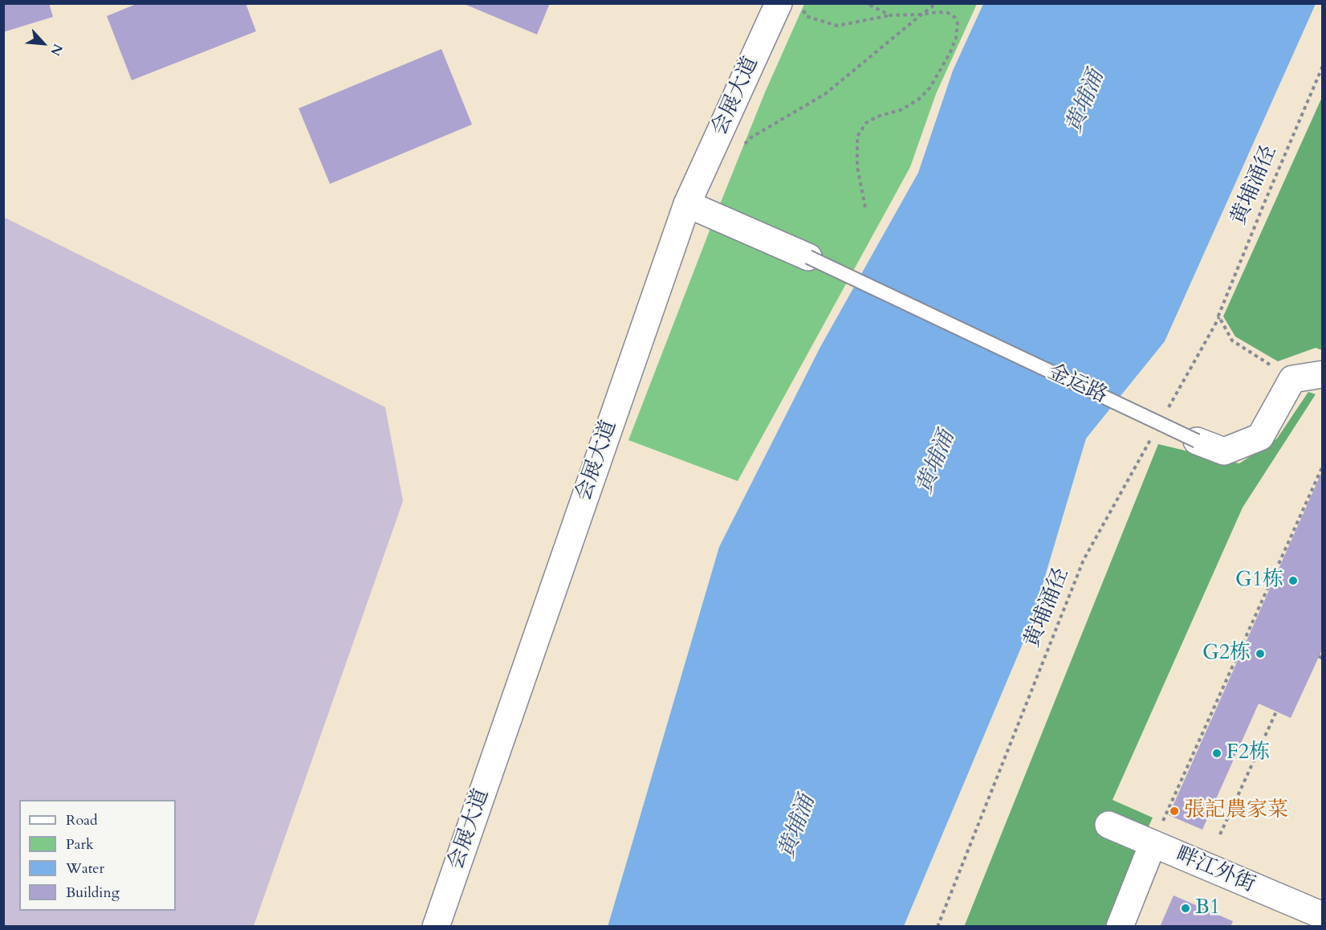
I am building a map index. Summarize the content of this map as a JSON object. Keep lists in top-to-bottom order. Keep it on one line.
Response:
{"streets":{"street":["会展大道","金运路","畔江外街"],"path":["黄埔涌径"]},"water":["黄埔涌"],"places":["G1栋","G2栋","F2栋","張記農家菜","B1"],"legend":["Road","Park","Water","Building"],"north":"bottom right"}
